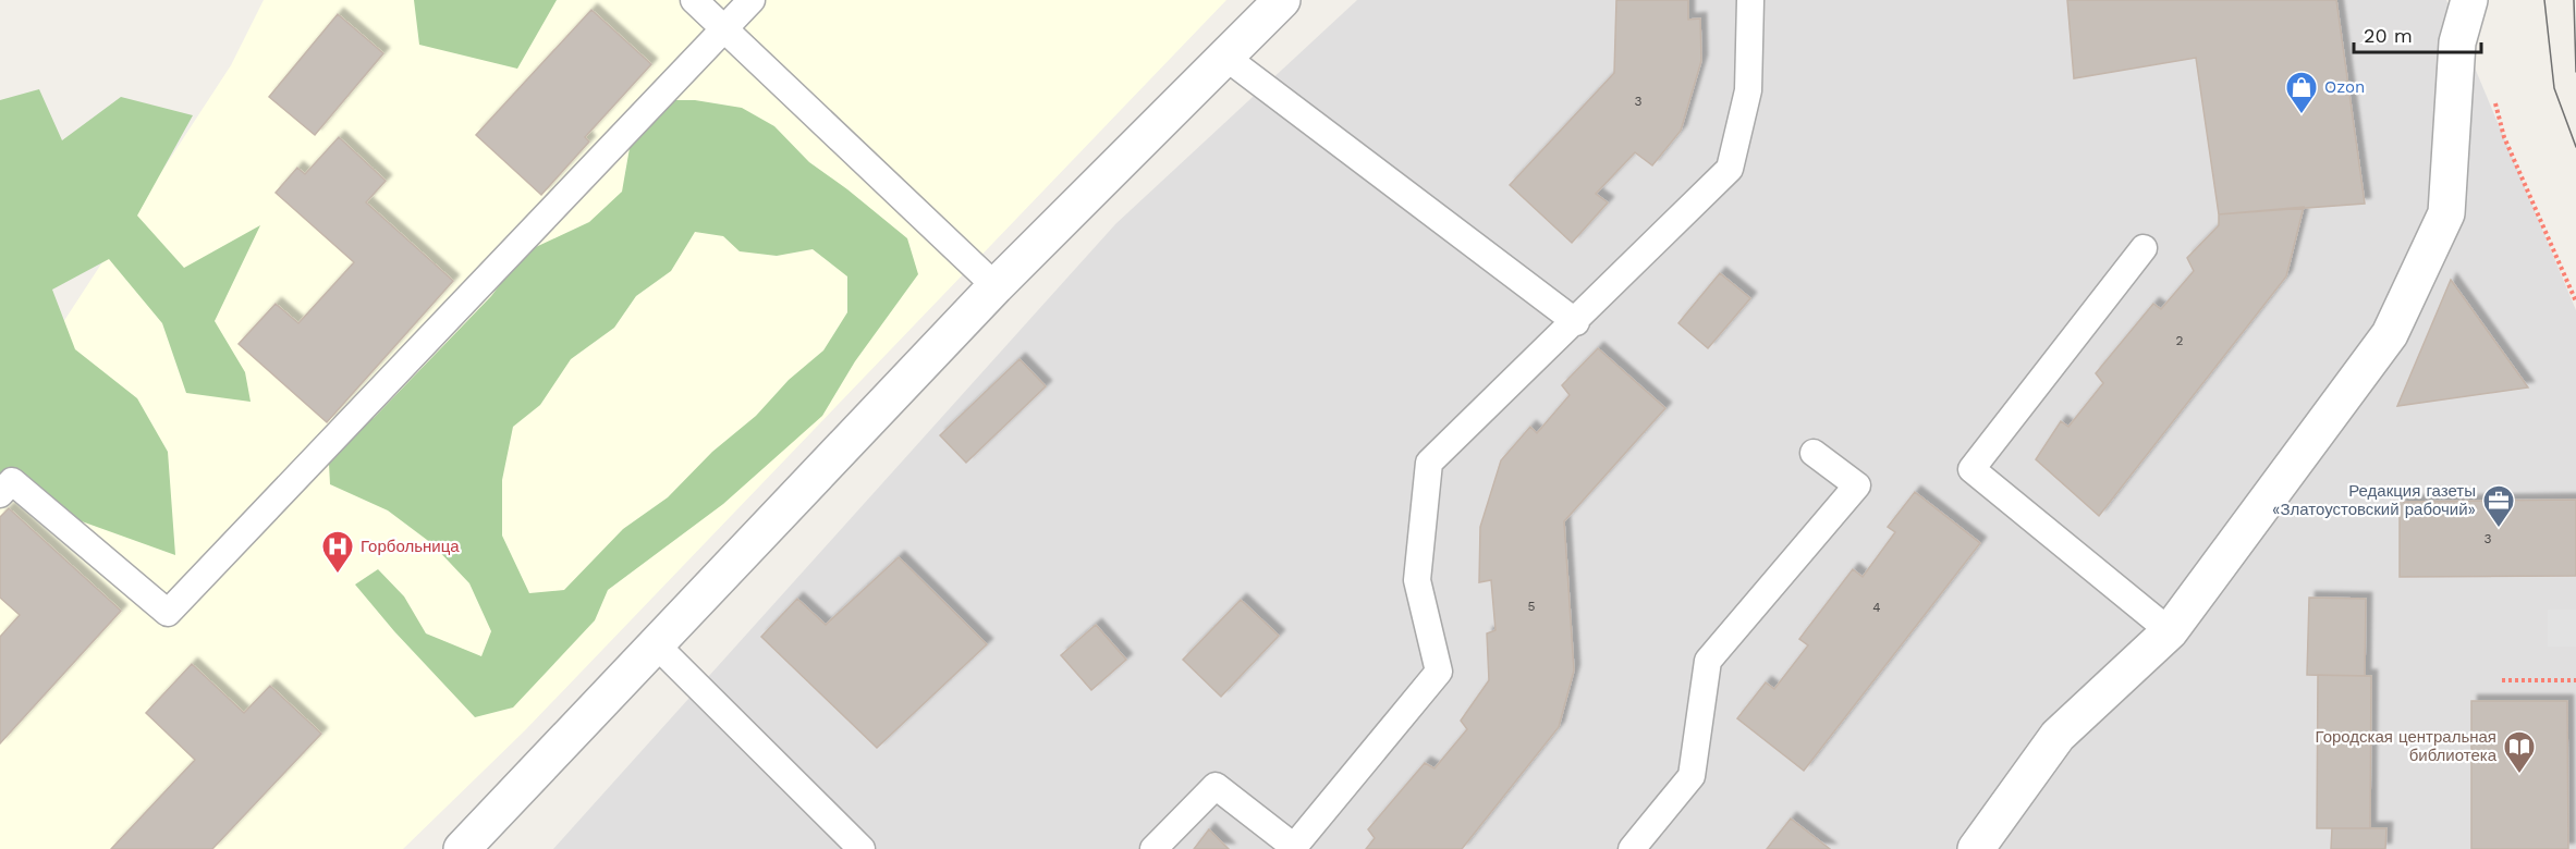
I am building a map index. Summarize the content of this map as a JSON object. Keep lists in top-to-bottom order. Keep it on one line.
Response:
{"places":{"shop":["Ozon"],"office":["Редакция газеты «Златоустовский рабочий»"],"hospital":["Горбольница"],"library":["Городская центральная библиотека"]},"house_numbers":["3","2","3","5","4"],"scale_bar":"20 m"}
